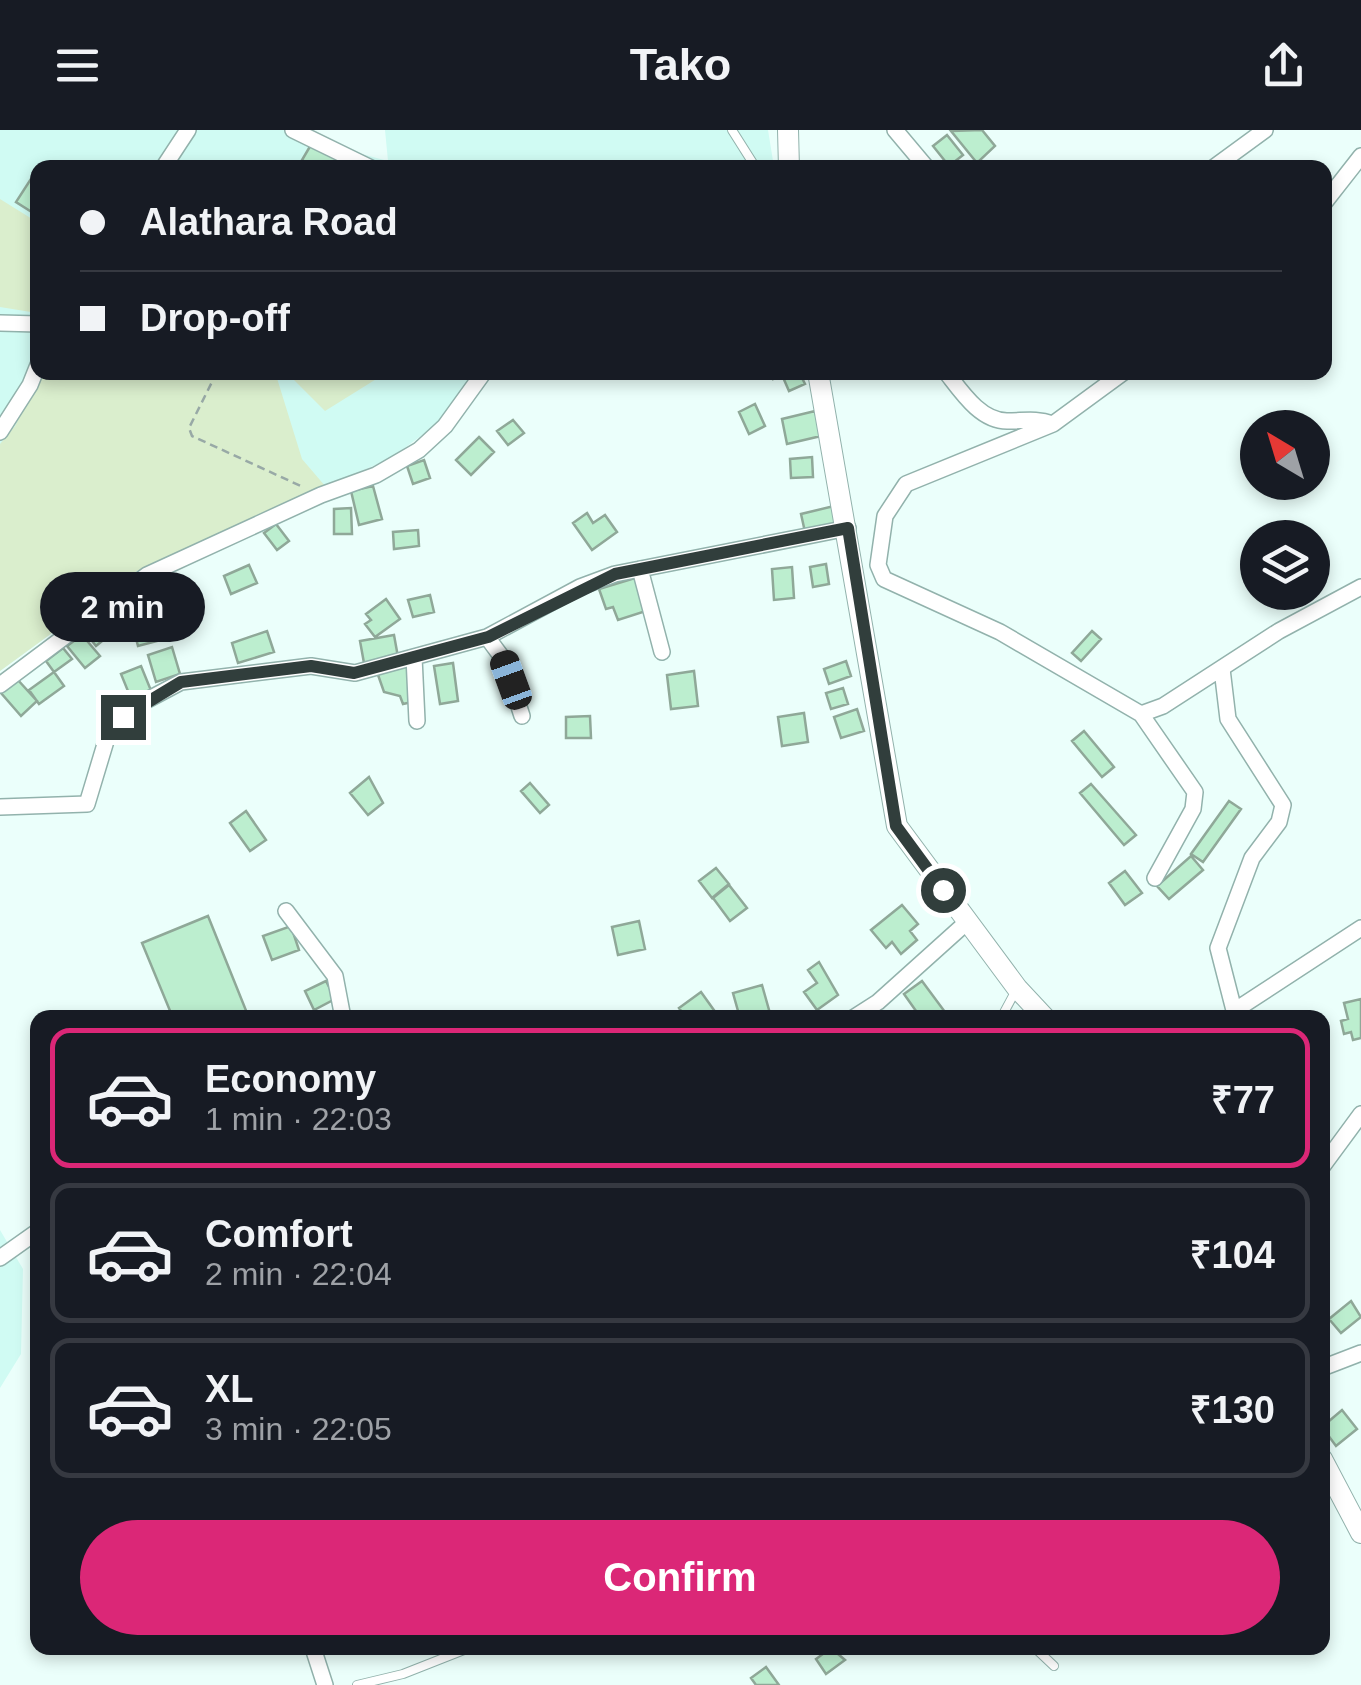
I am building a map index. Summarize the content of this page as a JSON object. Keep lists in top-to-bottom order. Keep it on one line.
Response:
{"north":"top left","page":{"header":"Tako","banner":["Alathara Road","Drop-off"],"bubble":"2 min","list":[{"name":"Economy","note":"1 min · 22:03","value":"₹77"},{"name":"Comfort","note":"2 min · 22:04","value":"₹104"},{"name":"XL","note":"3 min · 22:05","value":"₹130"}],"buttons":"Confirm"}}
